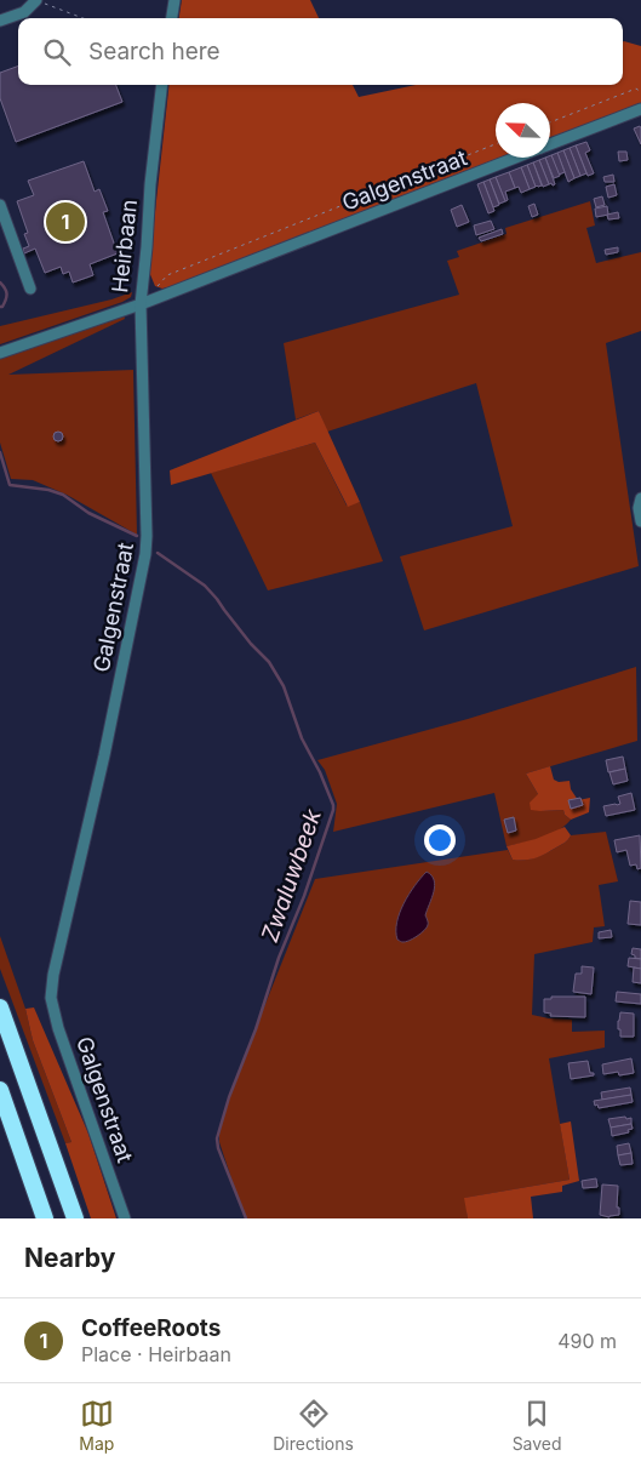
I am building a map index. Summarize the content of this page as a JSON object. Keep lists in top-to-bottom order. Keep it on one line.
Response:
{"streets":{"street":["Galgenstraat","Heirbaan"]},"crossings":[["Galgenstraat","Heirbaan"]],"water":["Zwaluwbeek"],"north":"top left","page":{"search":"Search here","pins":"1","heading":"Nearby","list":[{"mark":"1","name":"CoffeeRoots","note":"Place · Heirbaan","value":"490 m"}],"nav":["Map","Directions","Saved"]}}
